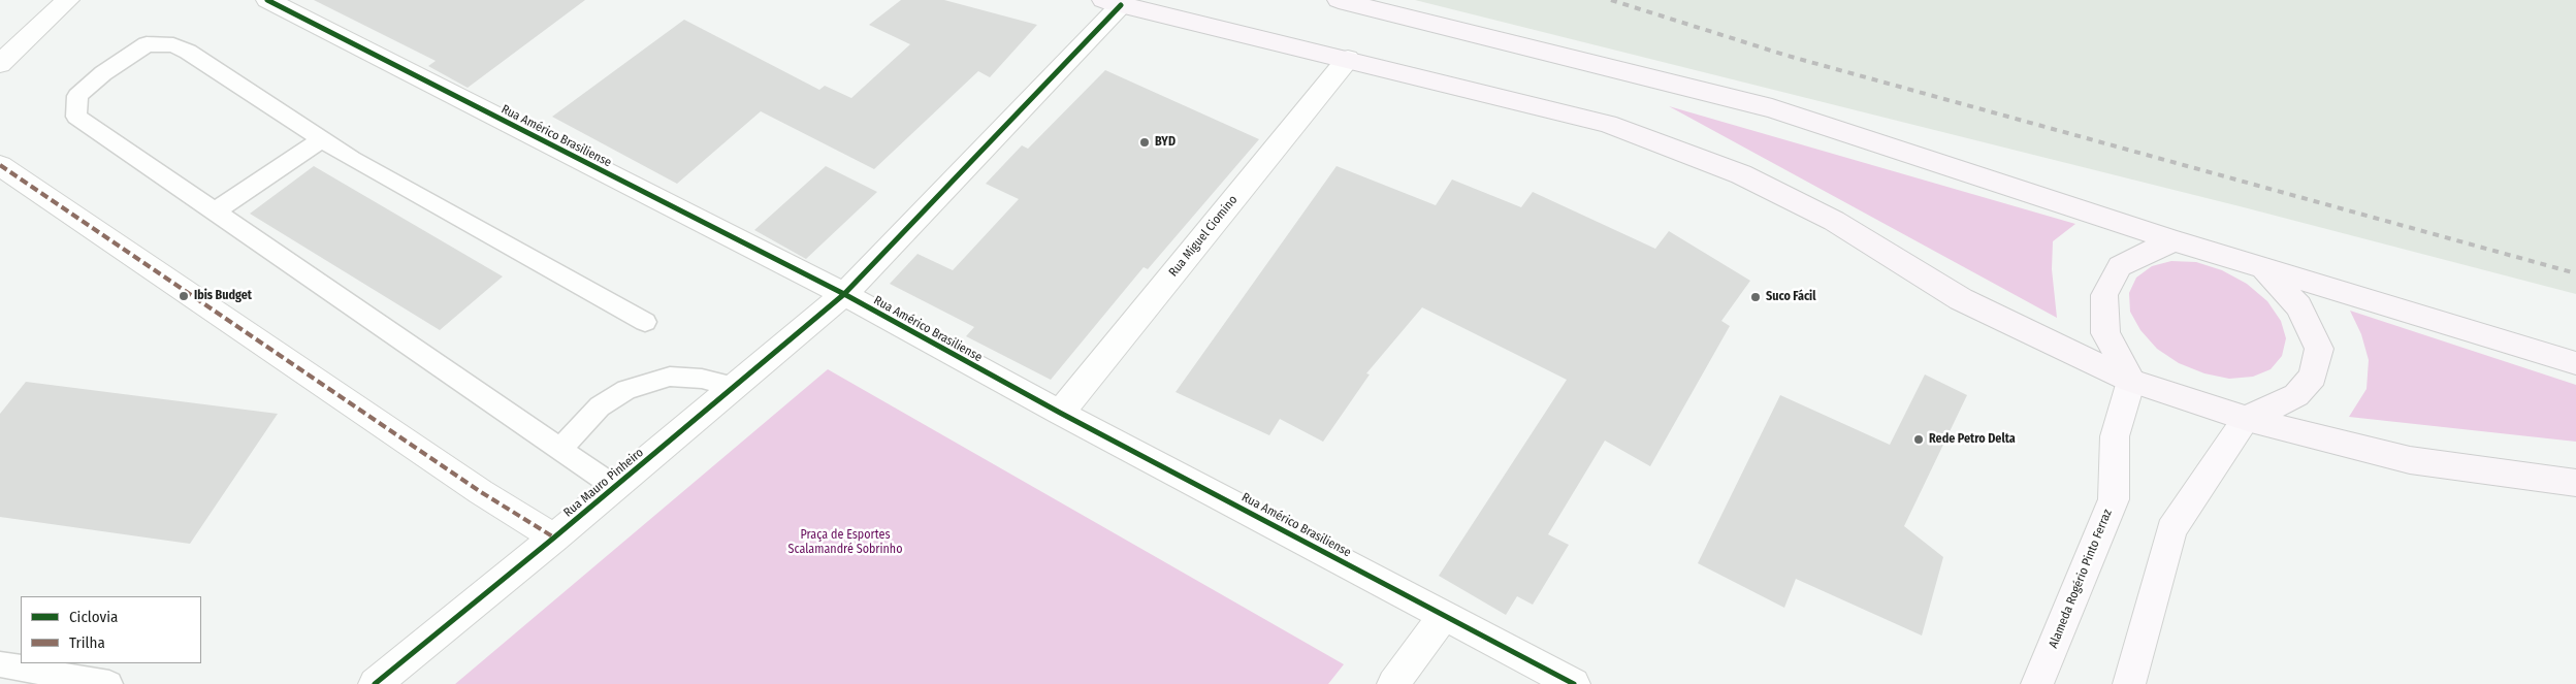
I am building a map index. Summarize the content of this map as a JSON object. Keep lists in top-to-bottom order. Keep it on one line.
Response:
{"streets":{"street":["Rua Américo Brasiliense","Rua Miguel Ciomino","Rua Mauro Pinheiro","Alameda Rogério Pinto Ferraz"]},"crossings":[["Rua Américo Brasiliense","Rua Miguel Ciomino"],["Rua Américo Brasiliense","Rua Mauro Pinheiro"]],"parks":["Praça de Esportes Scalamandré Sobrinho"],"places":["BYD","Ibis Budget","Suco Fácil","Rede Petro Delta"],"legend":["Ciclovia","Trilha"]}
